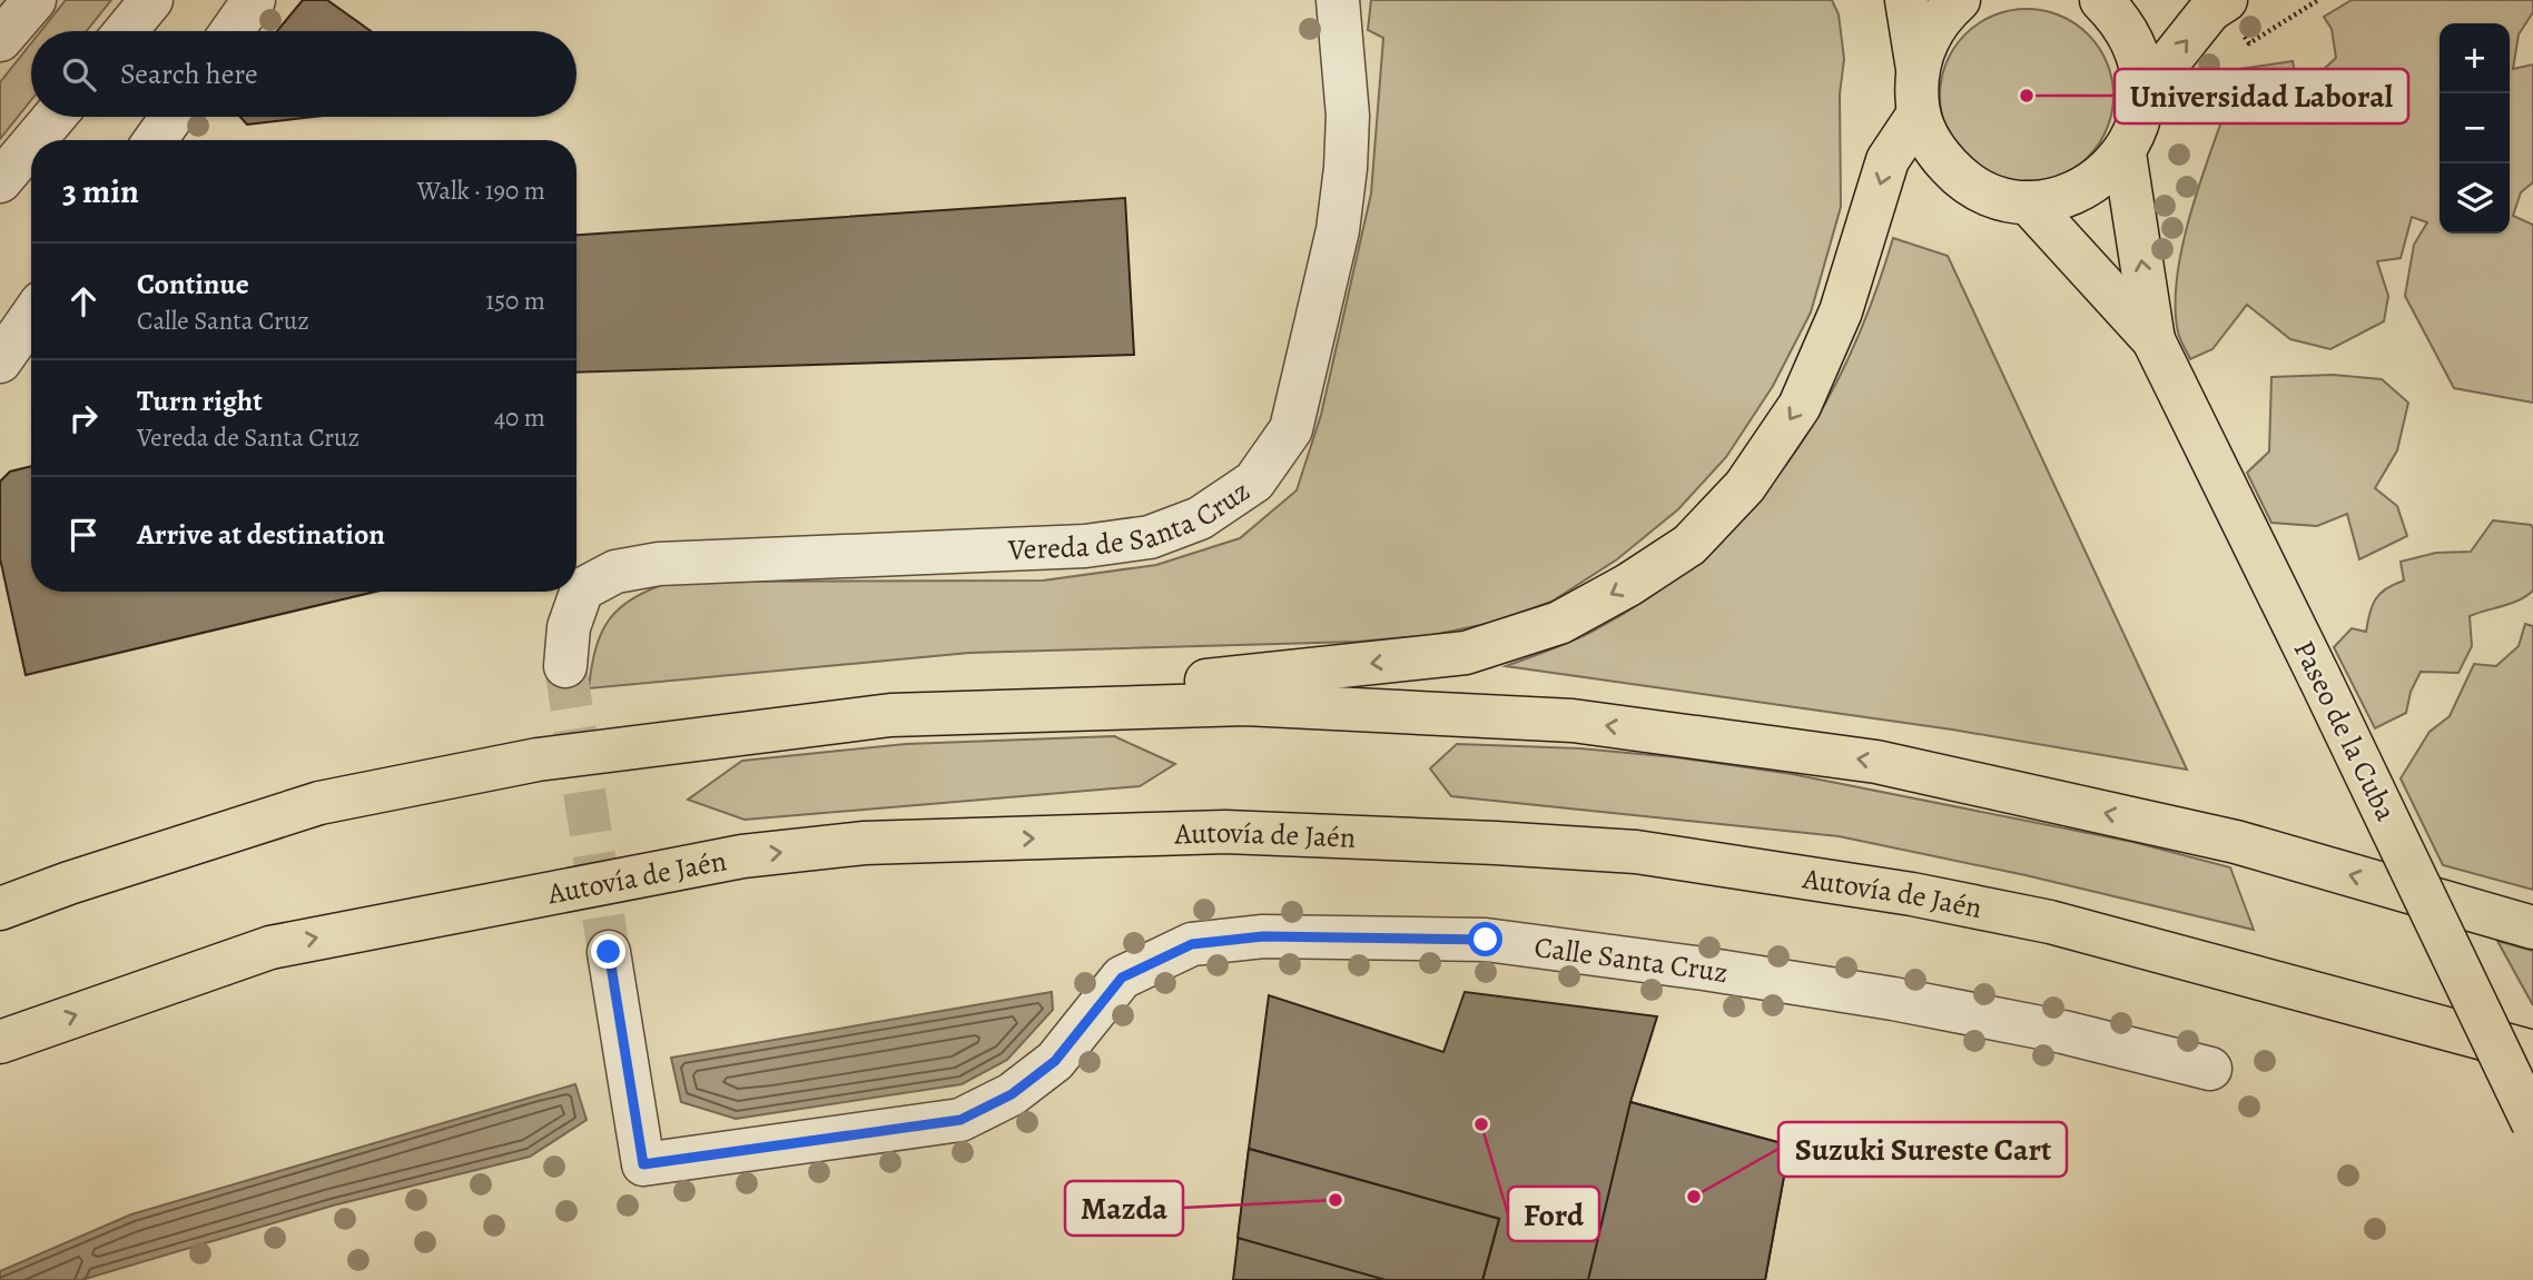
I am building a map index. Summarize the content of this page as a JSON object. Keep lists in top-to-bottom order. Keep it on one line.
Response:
{"streets":{"main road":["Paseo de la Cuba","Autovía de Jaén"],"street":["Vereda de Santa Cruz","Calle Santa Cruz"]},"places":["Universidad Laboral","Ford","Suzuki Sureste Cart","Mazda"],"page":{"map_buttons":["+","−"],"search":"Search here","heading":["3 min","Walk · 190 m"],"list":[["Continue","Calle Santa Cruz","150 m"],["Turn right","Vereda de Santa Cruz","40 m"],"Arrive at destination"]}}
